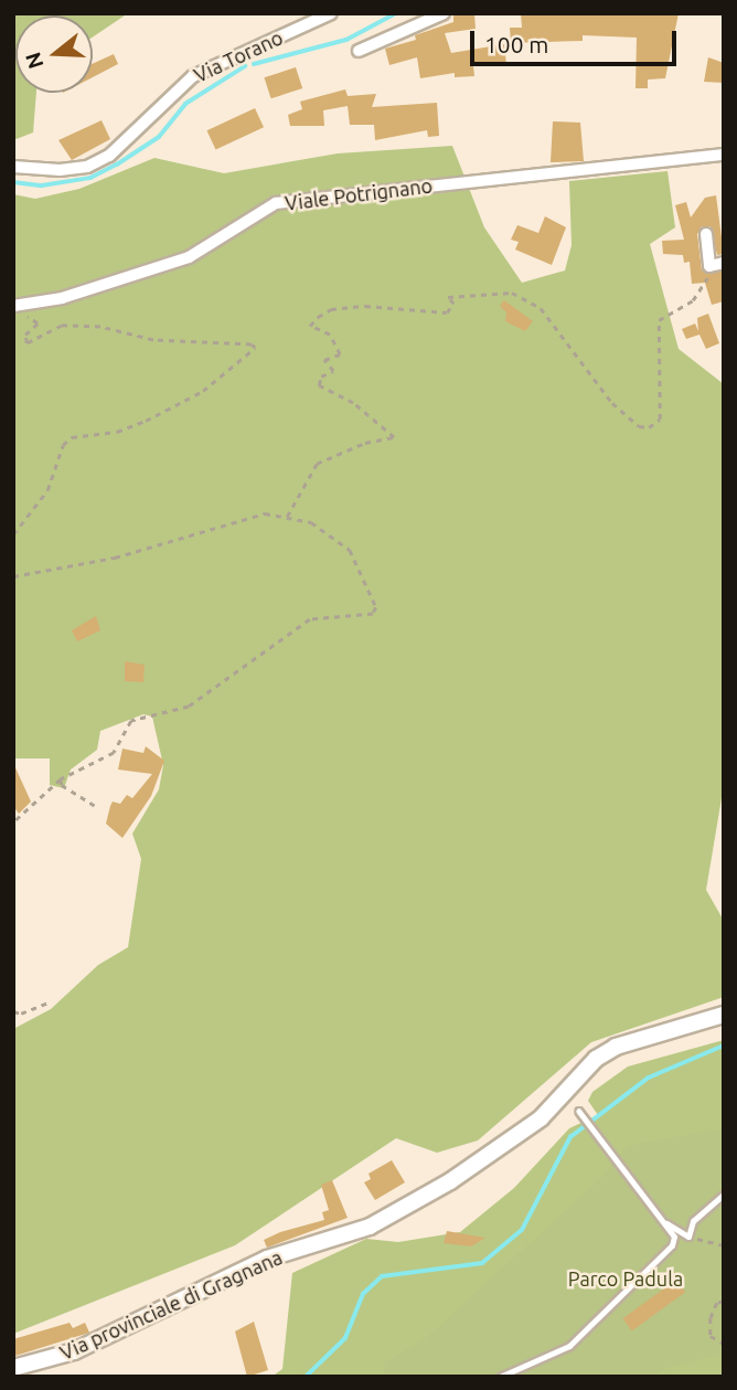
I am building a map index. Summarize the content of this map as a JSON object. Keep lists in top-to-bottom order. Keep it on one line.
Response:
{"streets":{"main road":["Via provinciale di Gragnana"],"street":["Via Torano","Viale Potrignano"]},"parks":["Parco Padula"],"scale_bar":"100 m","north":"left"}
